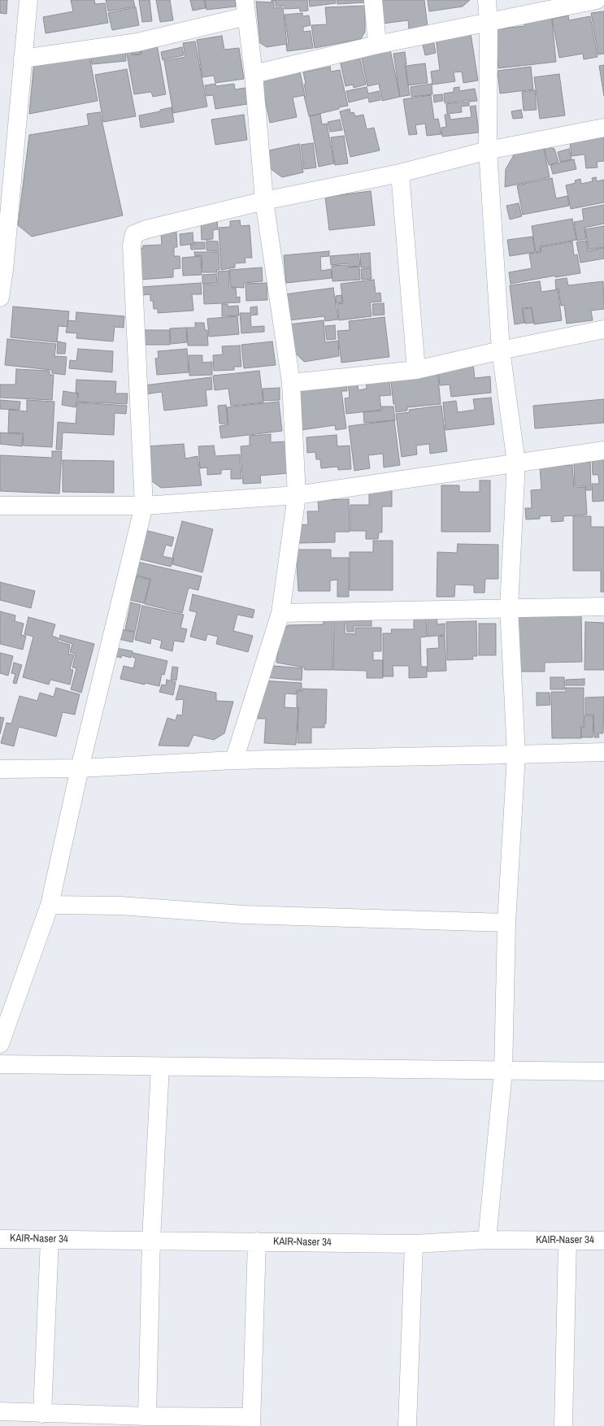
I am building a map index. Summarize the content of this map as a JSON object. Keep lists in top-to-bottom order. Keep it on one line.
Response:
{"streets":{"street":["KAIR-Naser 34"]}}
